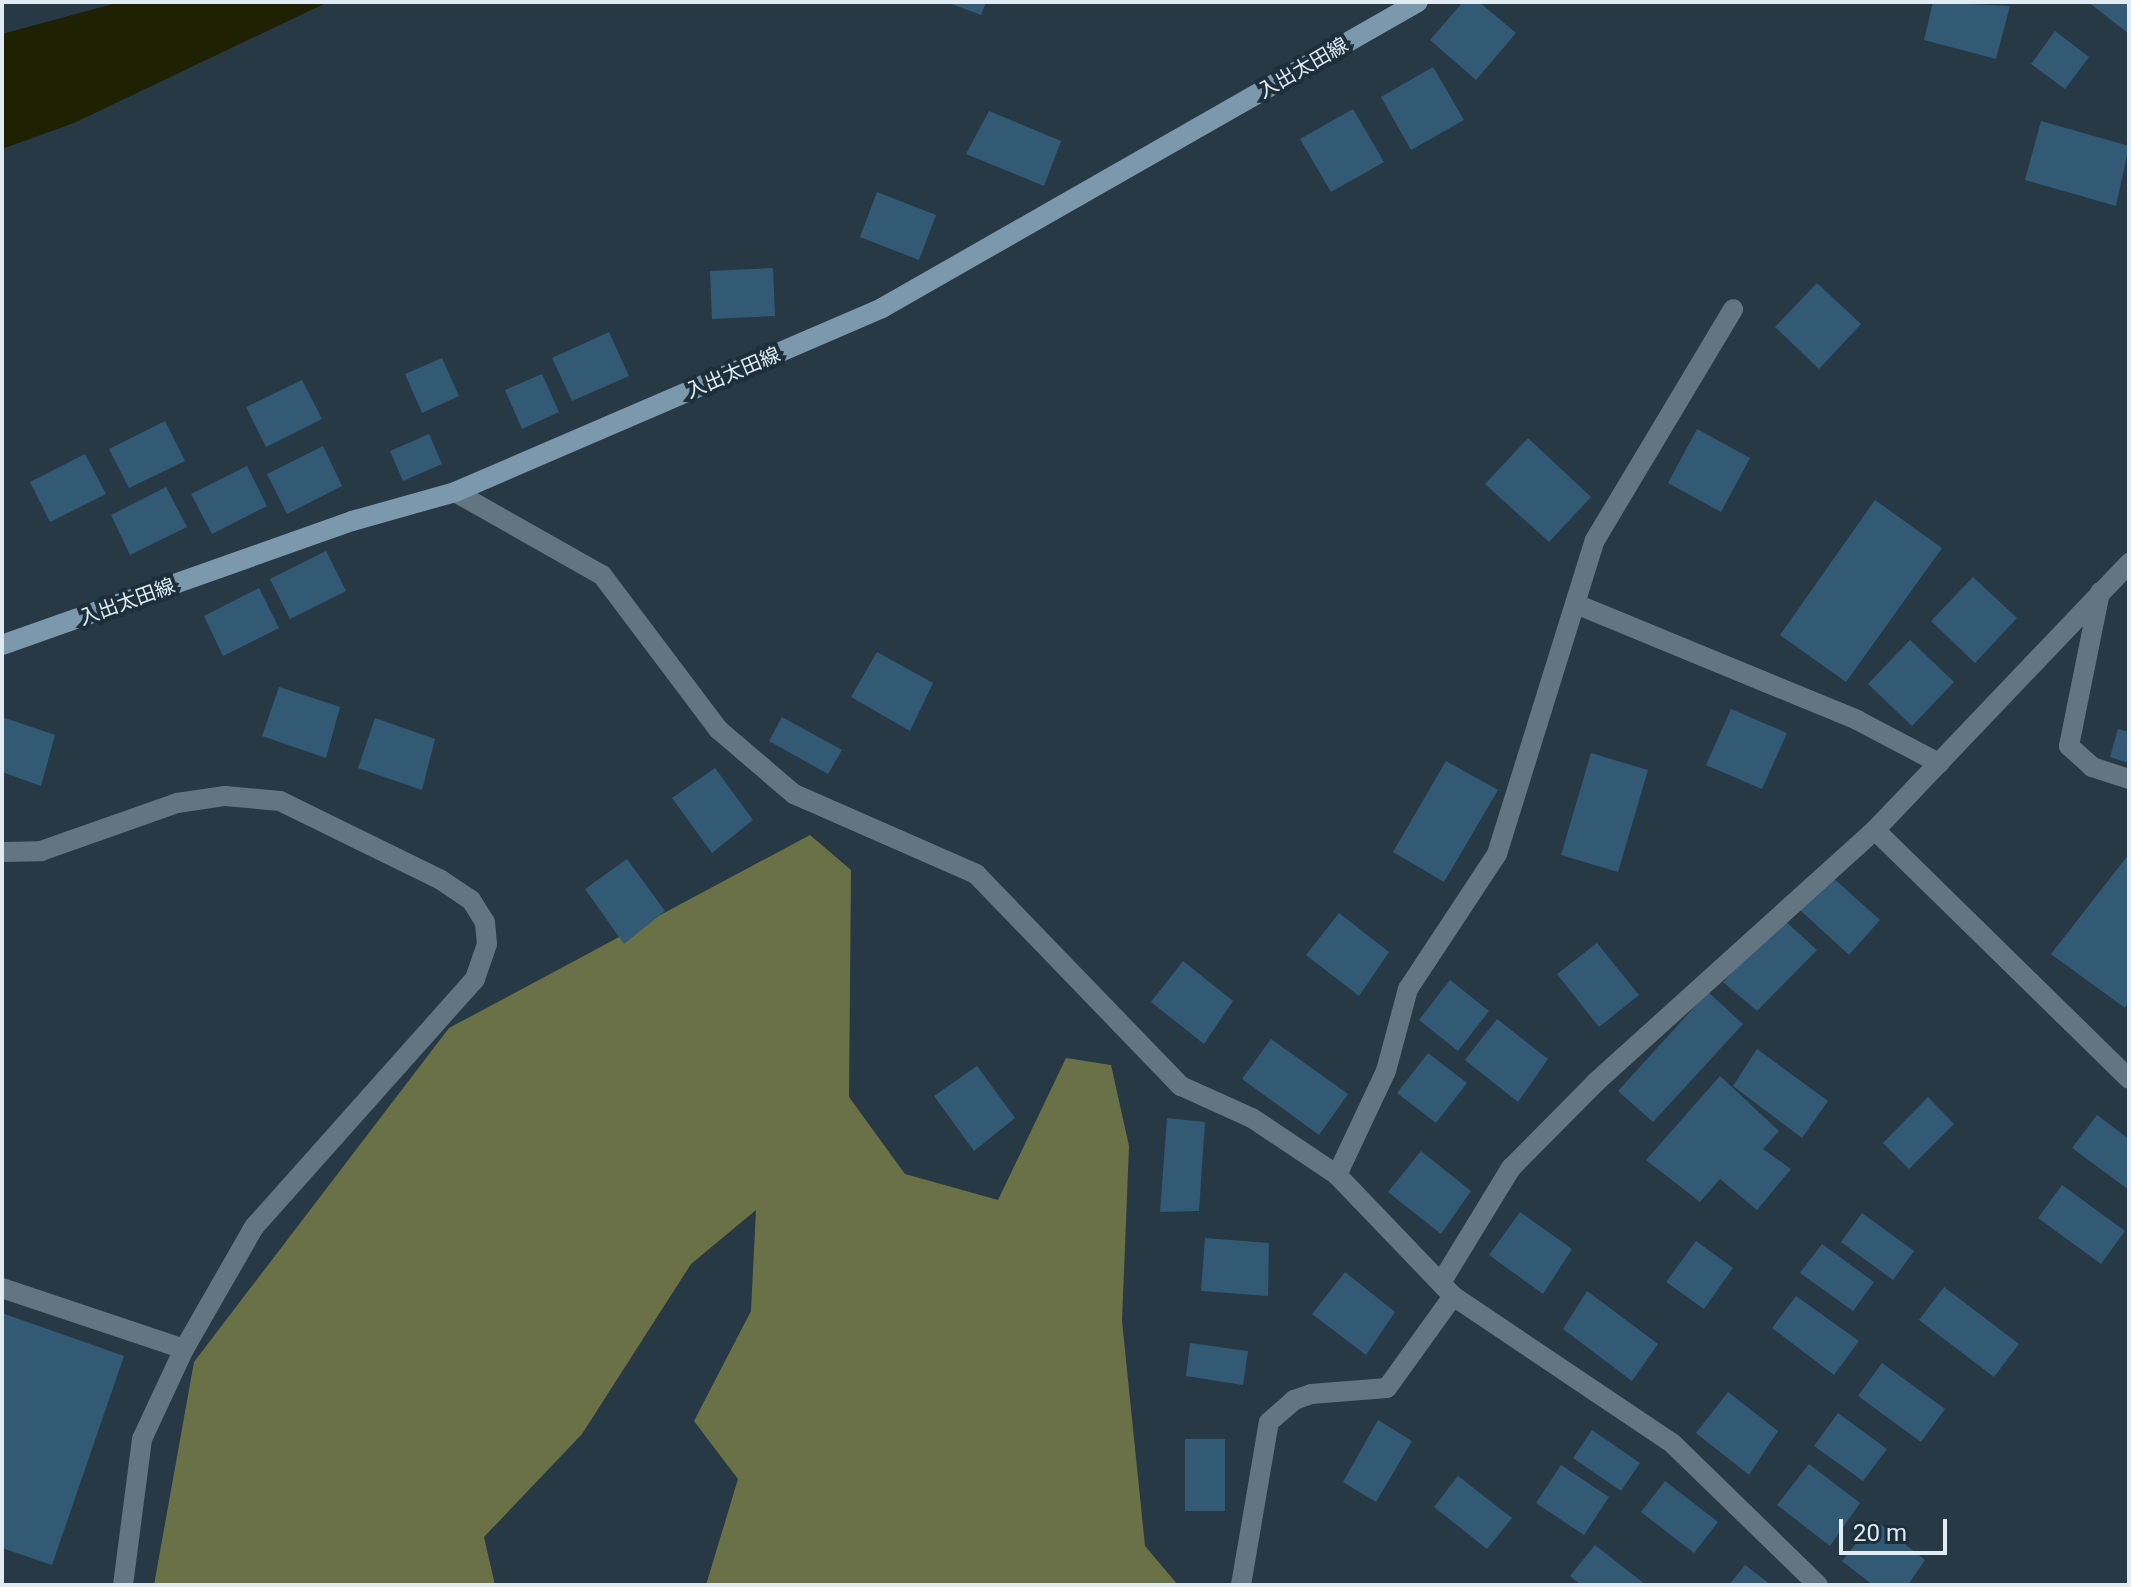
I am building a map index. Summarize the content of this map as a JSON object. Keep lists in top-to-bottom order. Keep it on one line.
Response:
{"streets":{"main road":["入出太田線"]},"scale_bar":"20 m"}
